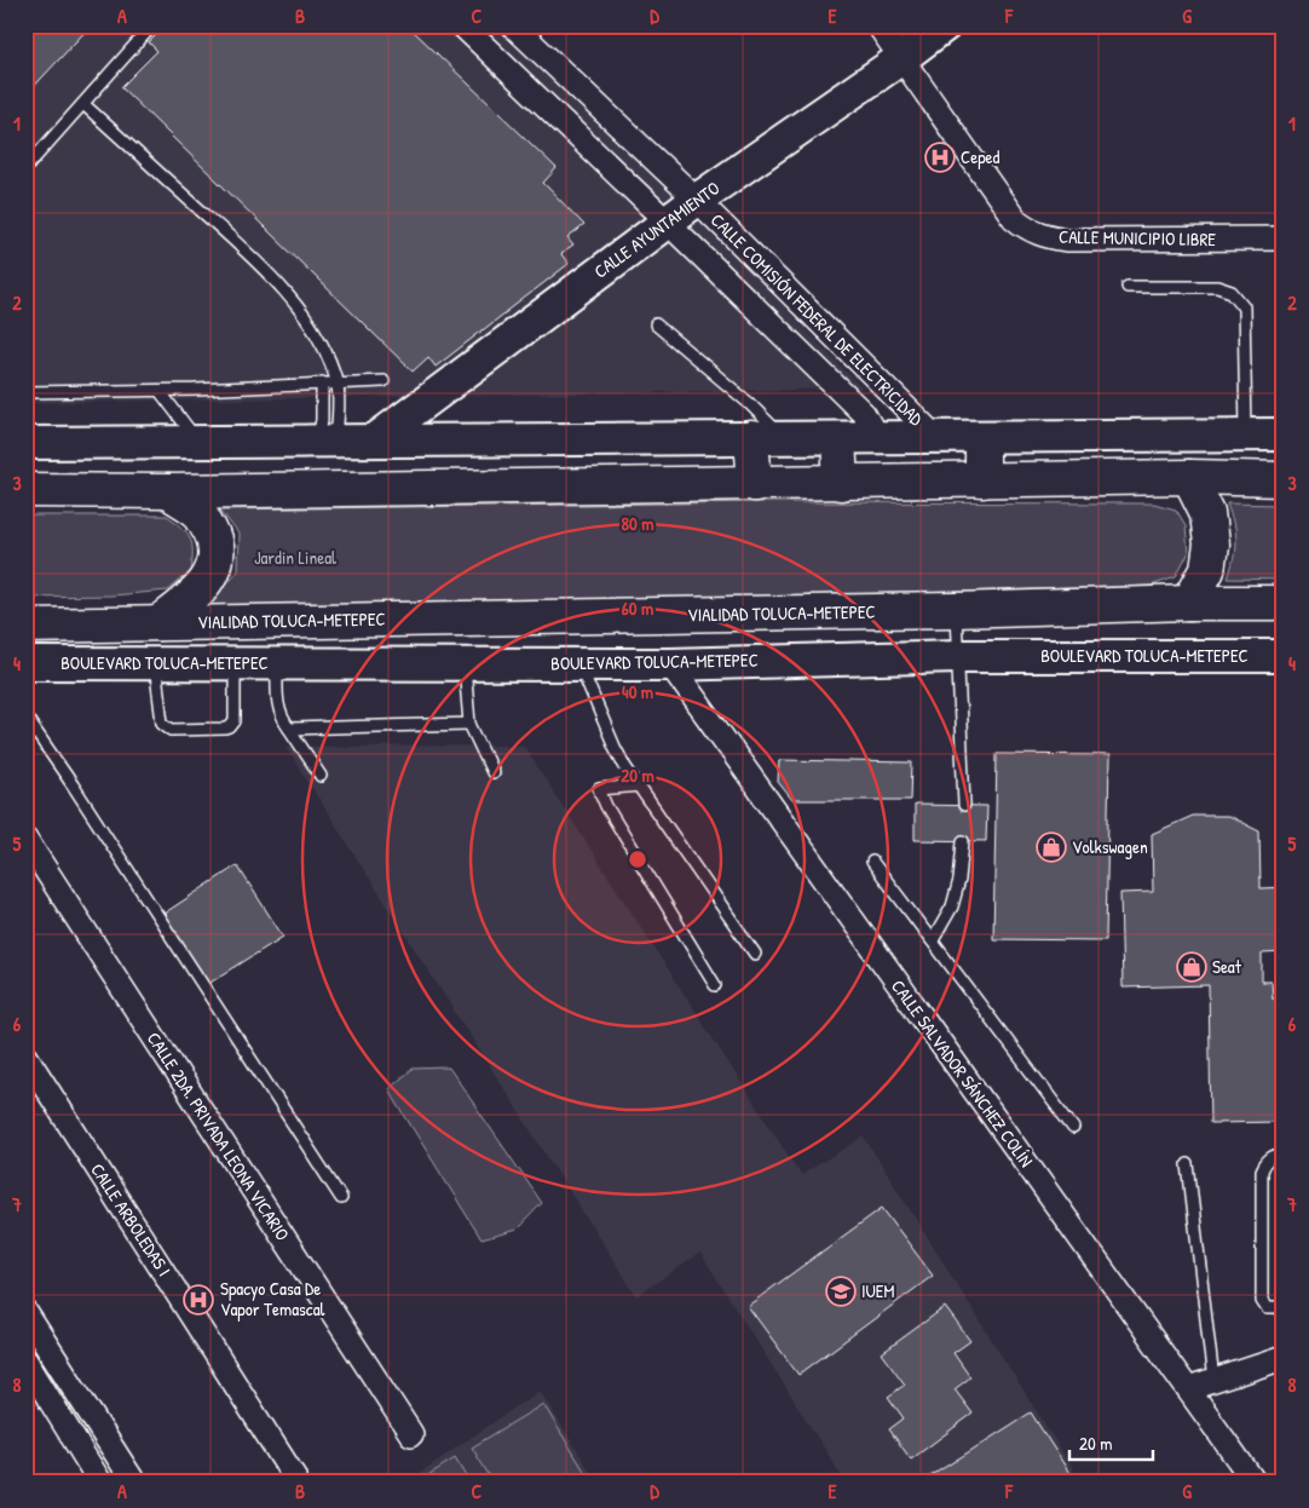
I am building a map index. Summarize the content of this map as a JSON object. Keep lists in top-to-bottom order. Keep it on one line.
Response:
{"streets":{"highway":["VIALIDAD TOLUCA-METEPEC"],"main road":["CALLE AYUNTAMIENTO","BOULEVARD TOLUCA-METEPEC"],"street":["CALLE MUNICIPIO LIBRE","CALLE COMISIÓN FEDERAL DE ELECTRICIDAD","CALLE SALVADOR SÁNCHEZ COLÍN","CALLE 2DA. PRIVADA LEONA VICARIO","CALLE ARBOLEDAS I"]},"crossings":[["CALLE AYUNTAMIENTO","CALLE MUNICIPIO LIBRE"],["CALLE AYUNTAMIENTO","CALLE COMISIÓN FEDERAL DE ELECTRICIDAD"],["BOULEVARD TOLUCA-METEPEC","CALLE SALVADOR SÁNCHEZ COLÍN"]],"parks":["Jardin Lineal"],"places":{"hospital":["Ceped","Spacyo Casa De Vapor Temascal"],"shop":["Volkswagen","Seat"],"school or university":["IUEM"]},"scale_bar":"20 m","grid":{"columns":["A","B","C","D","E","F","G"],"rows":["1","2","3","4","5","6","7","8"]},"rings":["80 m","60 m","40 m","20 m"]}
